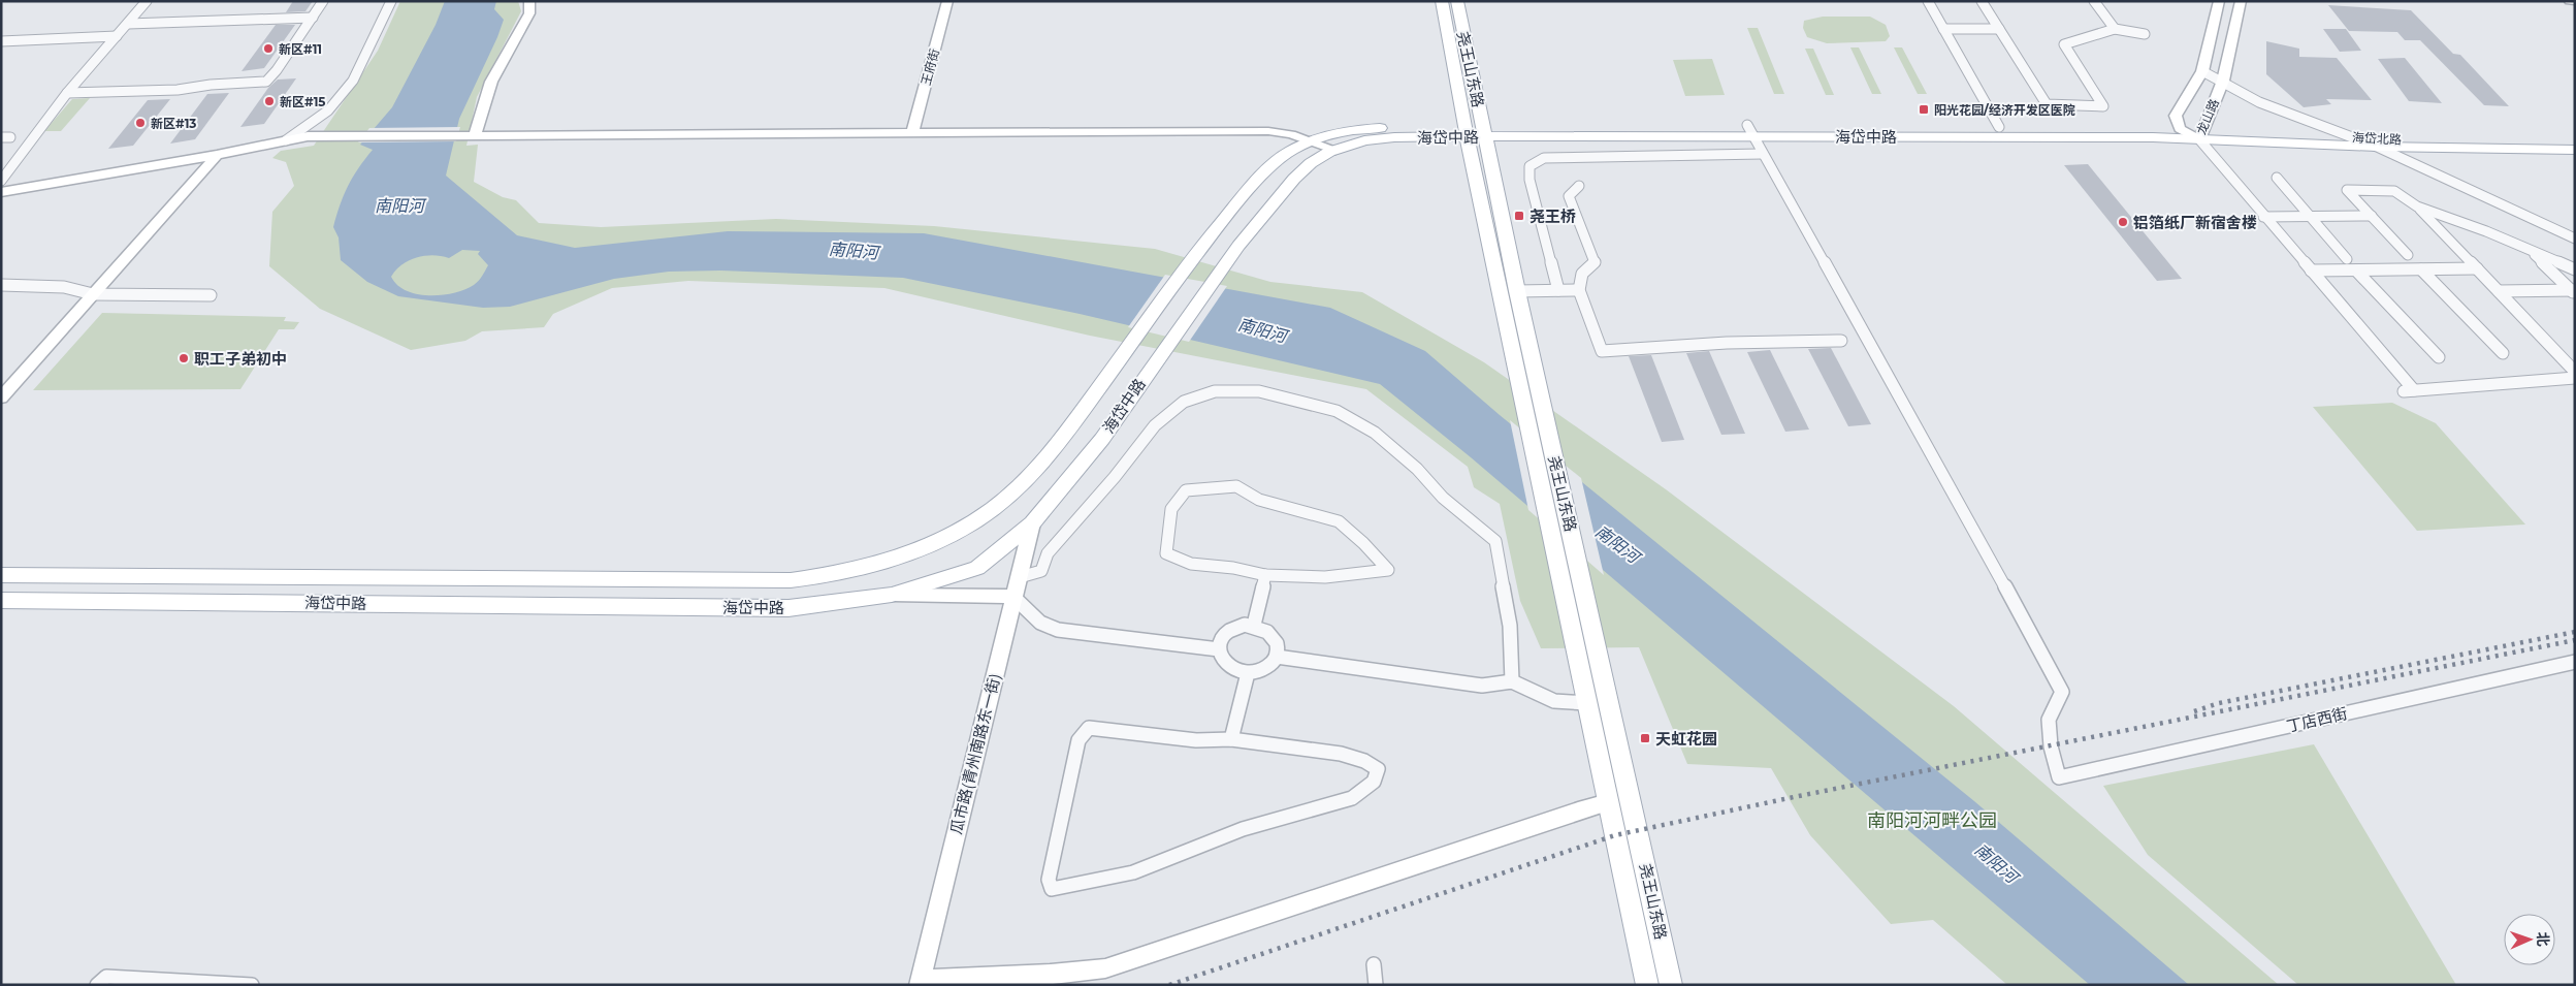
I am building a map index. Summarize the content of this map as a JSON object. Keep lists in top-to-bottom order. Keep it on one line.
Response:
{"streets":{"main road":["尧王山东路","海岱中路","海岱北路"],"street":["王府街","龙山路","丁店西街","瓜市路(青州南路东一街)"]},"crossings":[["尧王山东路","海岱中路"],["龙山路","海岱中路"],["龙山路","海岱北路"],["海岱中路","海岱北路"],["海岱中路","瓜市路(青州南路东一街)"]],"water":["南阳河"],"parks":["南阳河河畔公园"],"places":{"other":["新区#11","新区#15","新区#13","铝箔纸厂新宿舍楼","职工子弟初中"],"transit":["阳光花园/经济开发区医院","尧王桥","天虹花园"]},"north":"right"}
